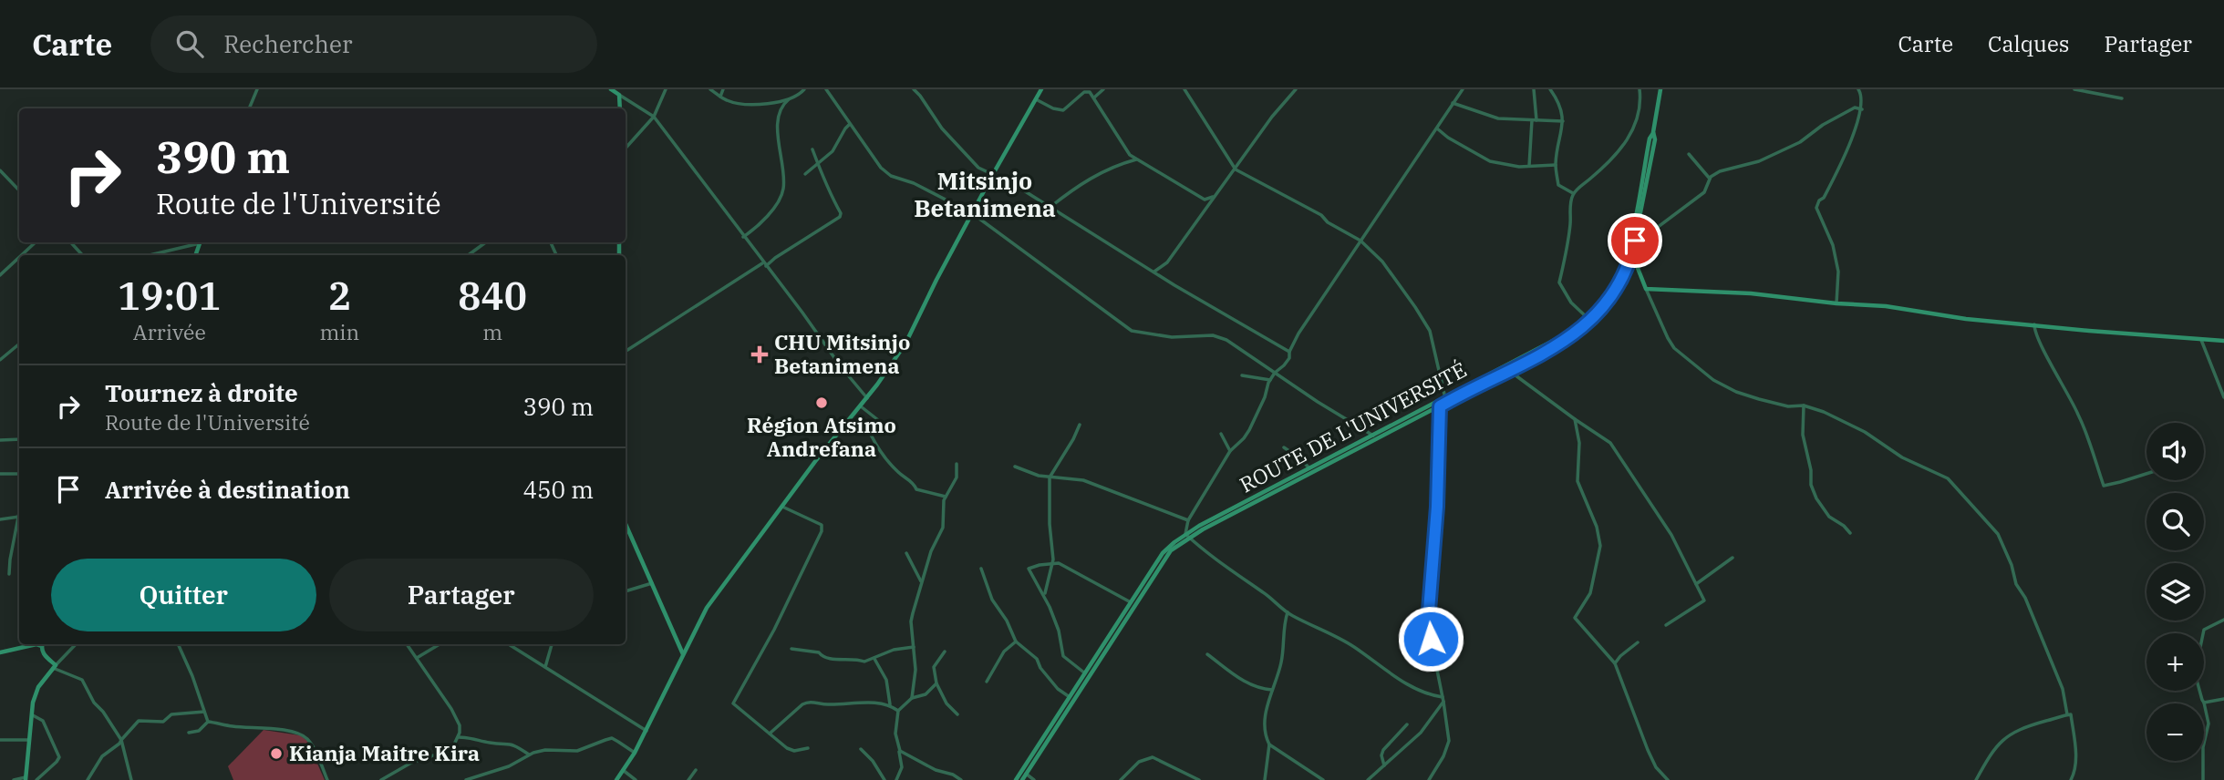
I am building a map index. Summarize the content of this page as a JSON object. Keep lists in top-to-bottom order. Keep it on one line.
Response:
{"streets":{"main road":["ROUTE DE L'UNIVERSITÉ"]},"districts":["Mitsinjo Betanimena"],"places":{"health":["CHU Mitsinjo Betanimena"],"other":["Région Atsimo Andrefana","Kianja Maitre Kira"]},"page":{"header":"Carte","search":"Rechercher","nav":["Carte","Calques","Partager"],"turn":["390 m","Route de l'Université"],"eta":["19:01","Arrivée","2","min","840","m"],"list":[{"name":"Tournez à droite","note":"Route de l'Université","value":"390 m"},{"name":"Arrivée à destination","value":"450 m"}],"map_buttons":["+","−"],"buttons":["Quitter","Partager"]}}
